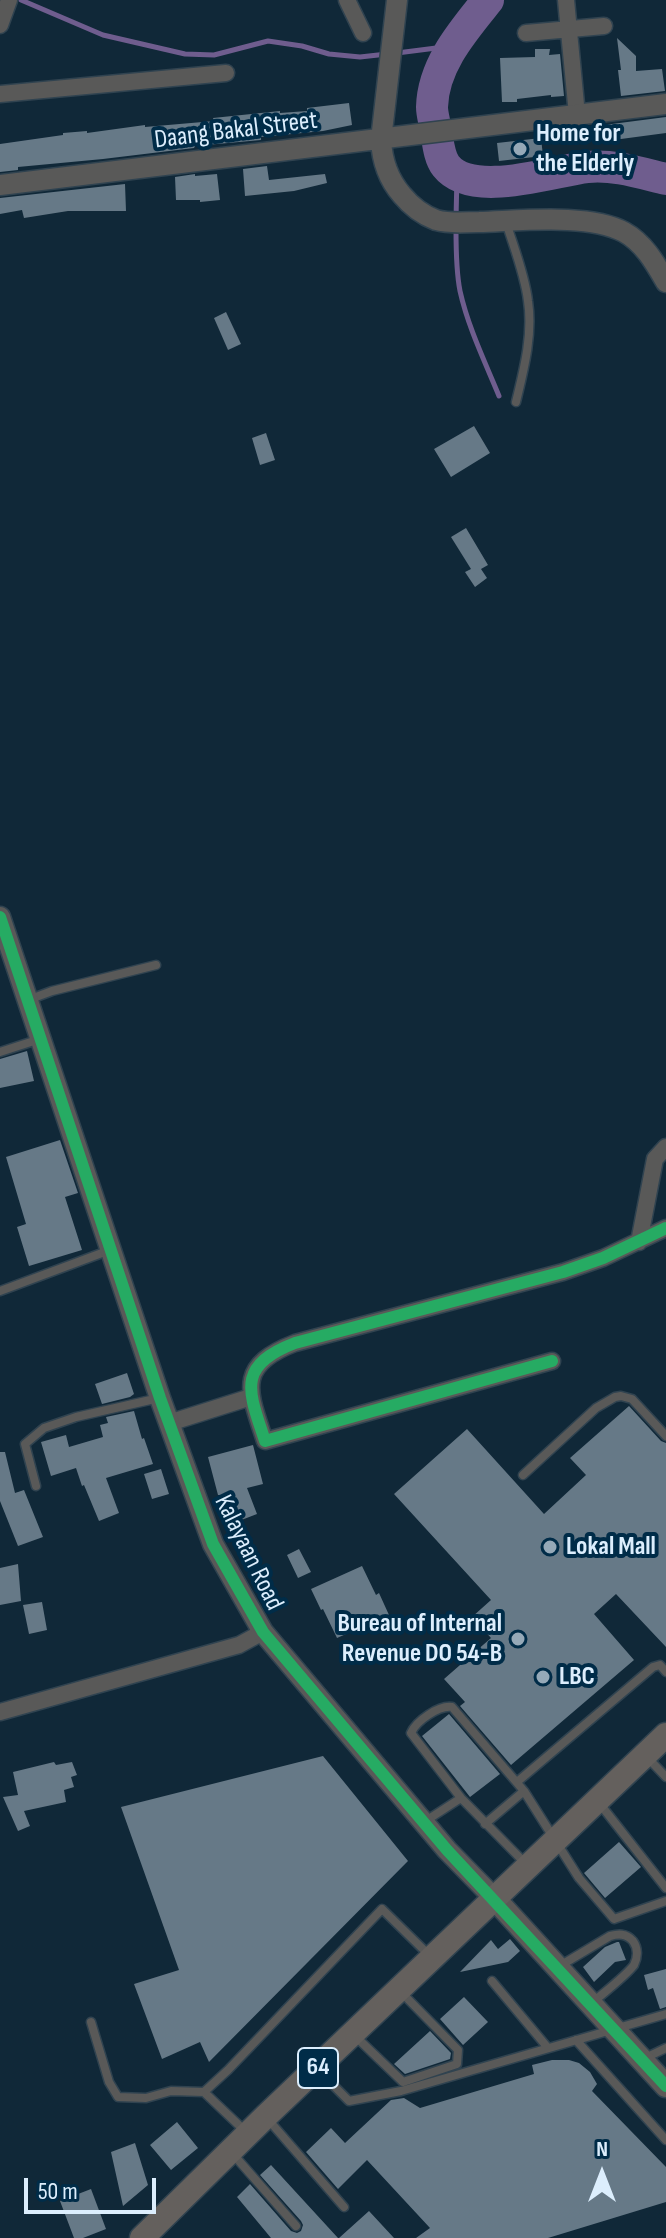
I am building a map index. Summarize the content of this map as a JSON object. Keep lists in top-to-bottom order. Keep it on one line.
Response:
{"streets":{"main road":["Kalayaan Road","64"],"street":["Daang Bakal Street"]},"crossings":[["Kalayaan Road","64"]],"places":["Home for the Elderly","Lokal Mall","Bureau of Internal Revenue DO 54-B","LBC"],"scale_bar":"50 m","north":"top"}
